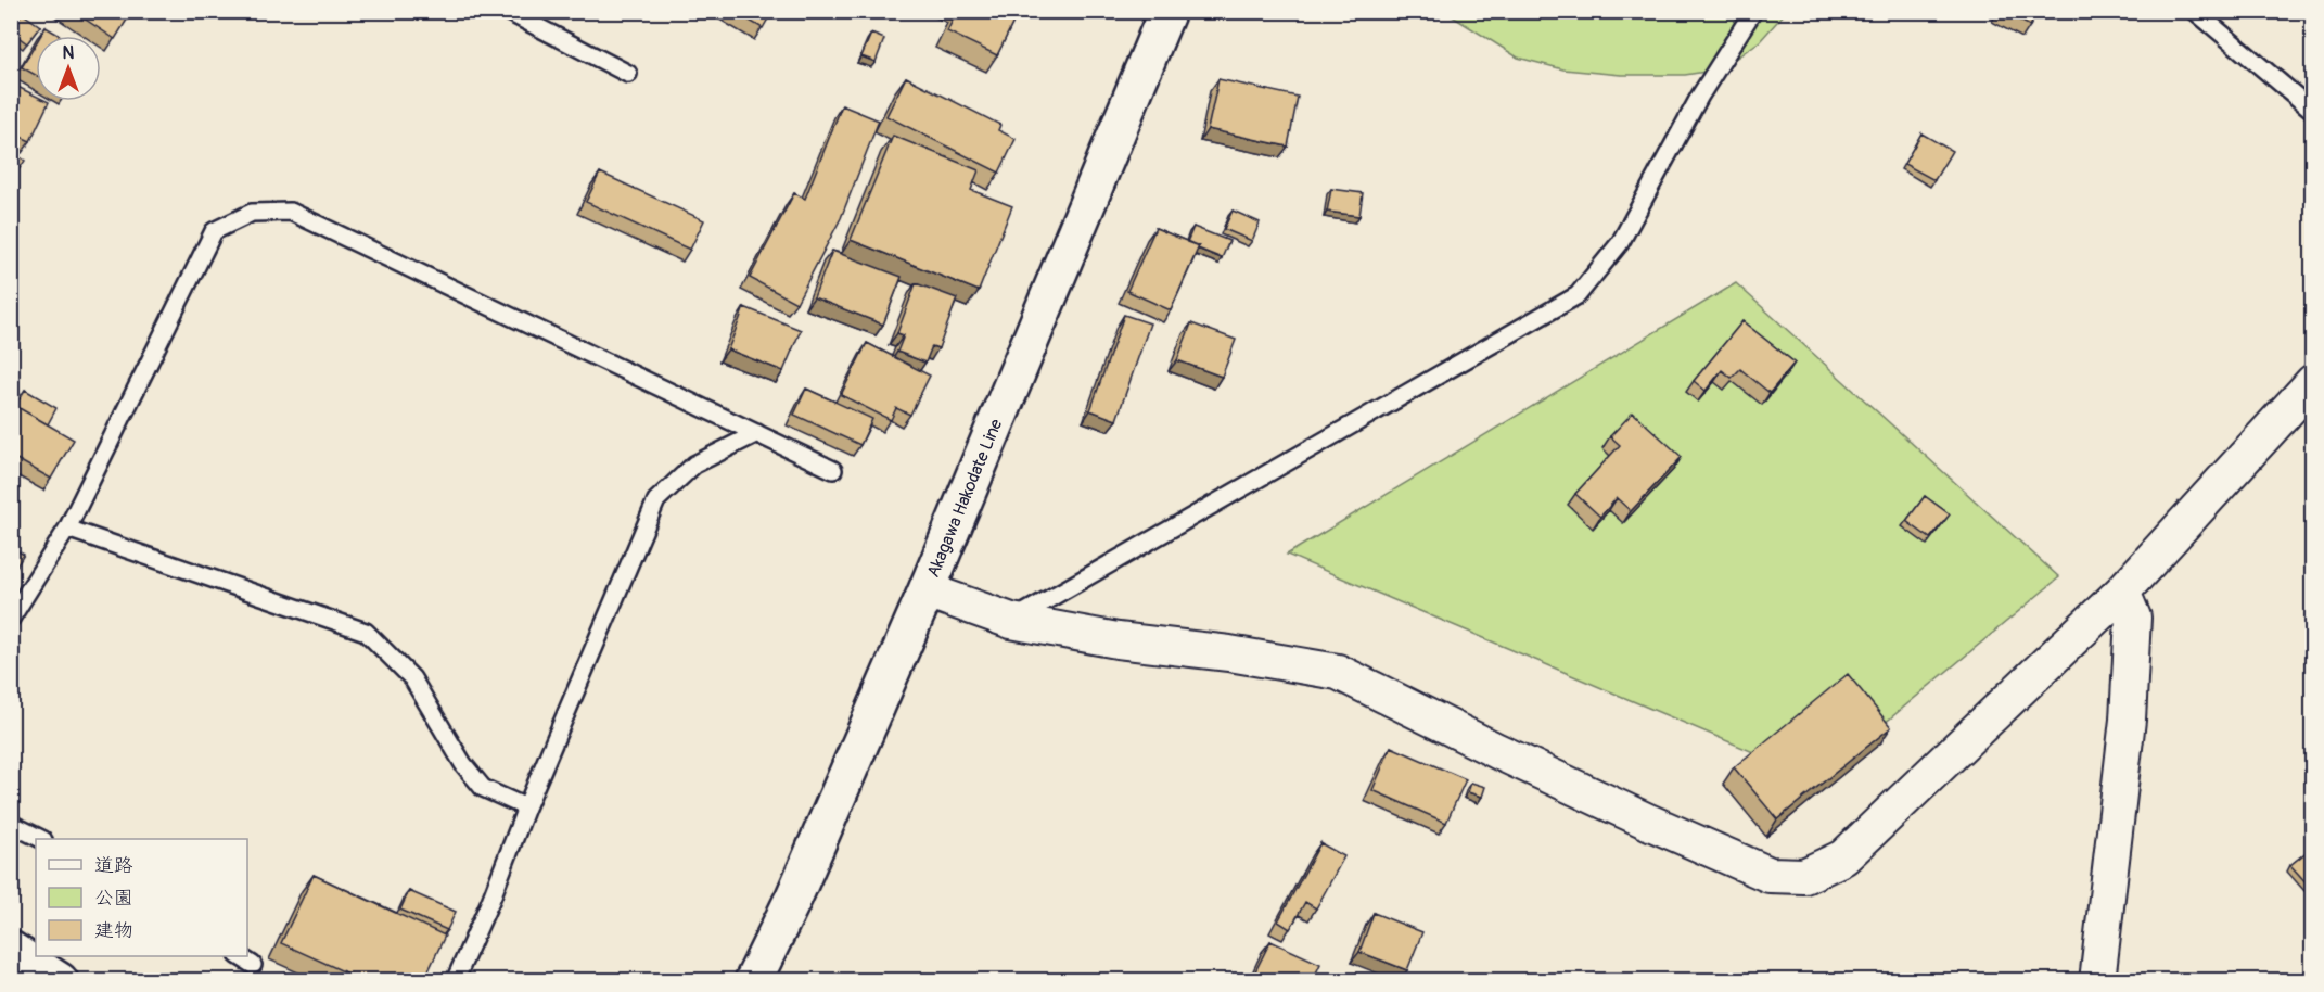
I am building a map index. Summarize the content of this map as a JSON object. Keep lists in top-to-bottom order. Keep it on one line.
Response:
{"streets":{"main road":["Akagawa Hakodate Line"]},"legend":["道路","公園","建物"],"north":"top"}
